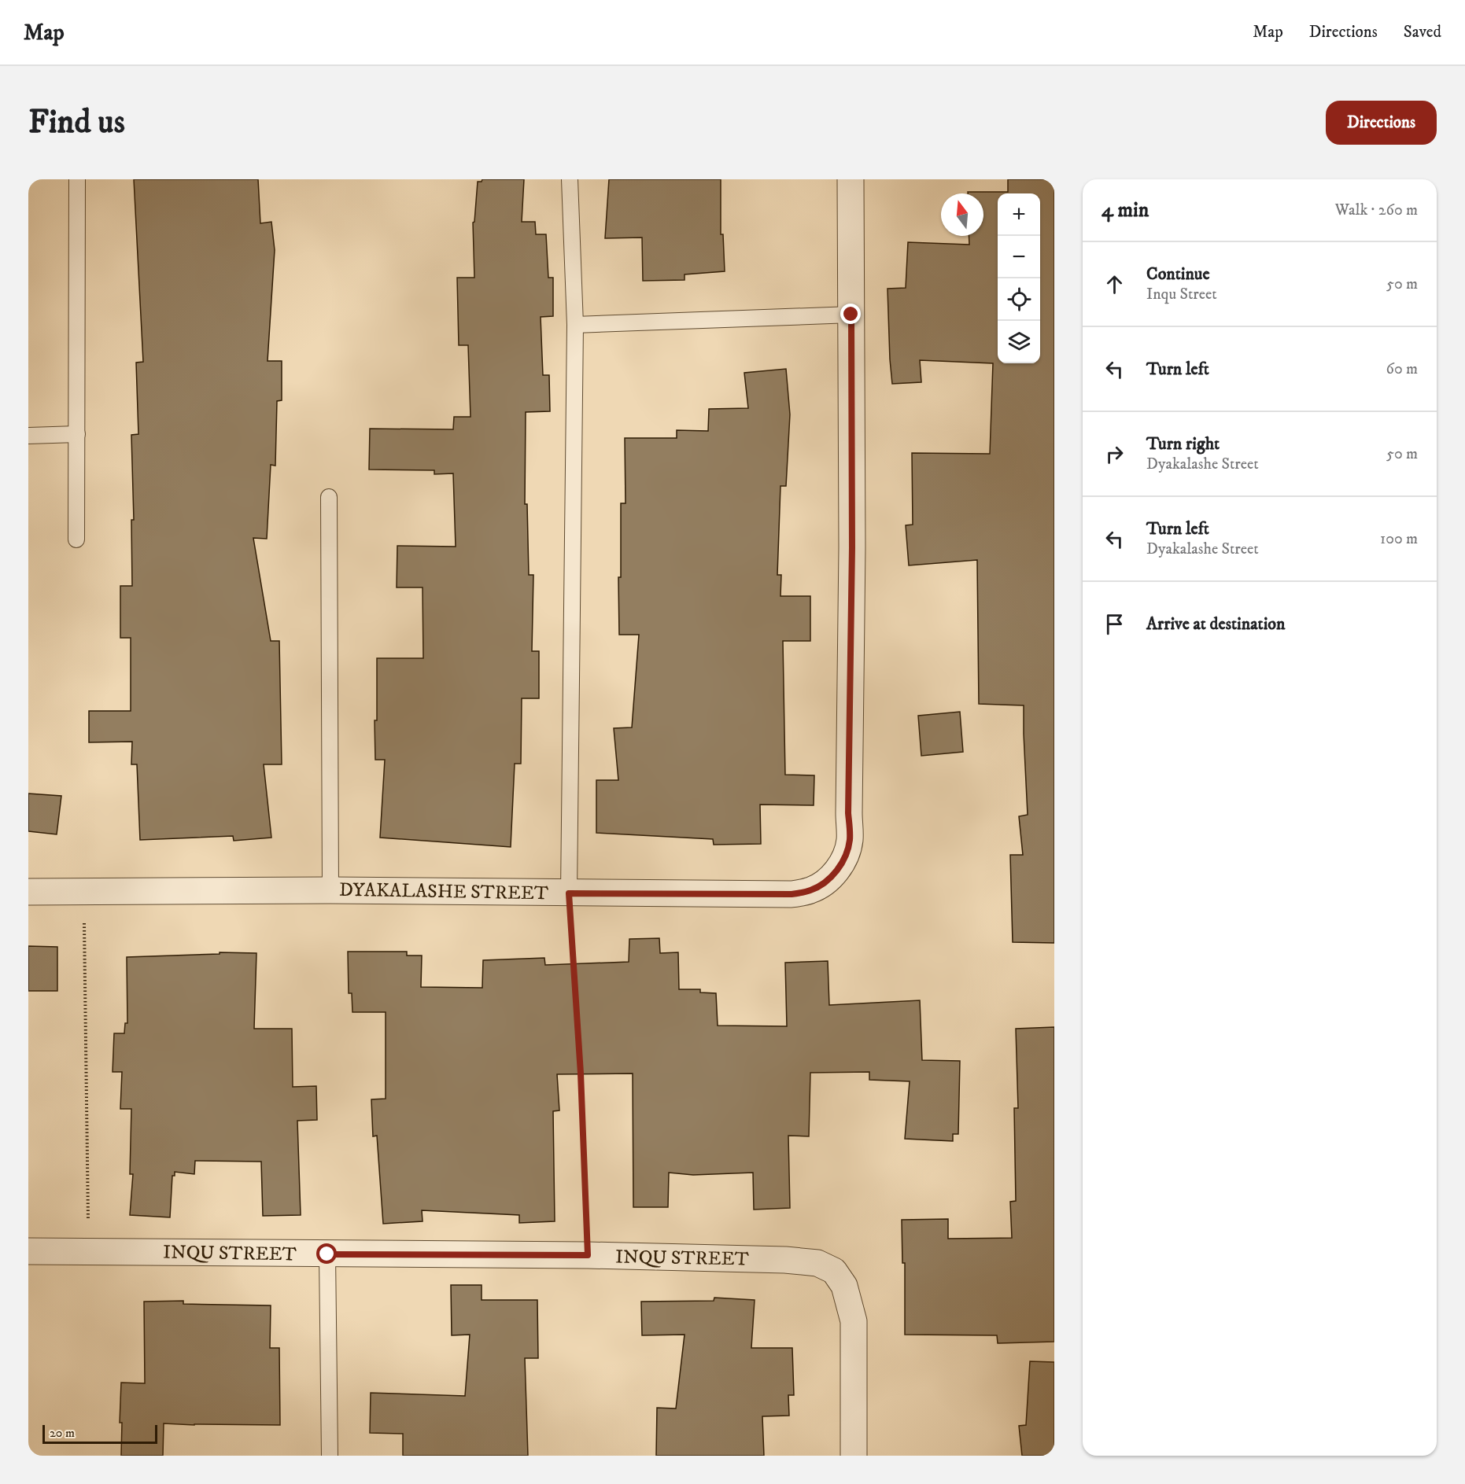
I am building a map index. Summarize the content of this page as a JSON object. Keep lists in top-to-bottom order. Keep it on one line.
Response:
{"streets":{"street":["DYAKALASHE STREET","INQU STREET"]},"scale_bar":"20 m","north":"top","page":{"header":"Map","nav":["Map","Directions","Saved"],"buttons":"Directions","title":"Find us","heading":["4 min","Walk · 260 m"],"map_buttons":["+","−"],"list":[["Continue","Inqu Street","50 m"],["Turn left","60 m"],["Turn right","Dyakalashe Street","50 m"],["Turn left","Dyakalashe Street","100 m"],"Arrive at destination"],"scale":"20 m"}}
